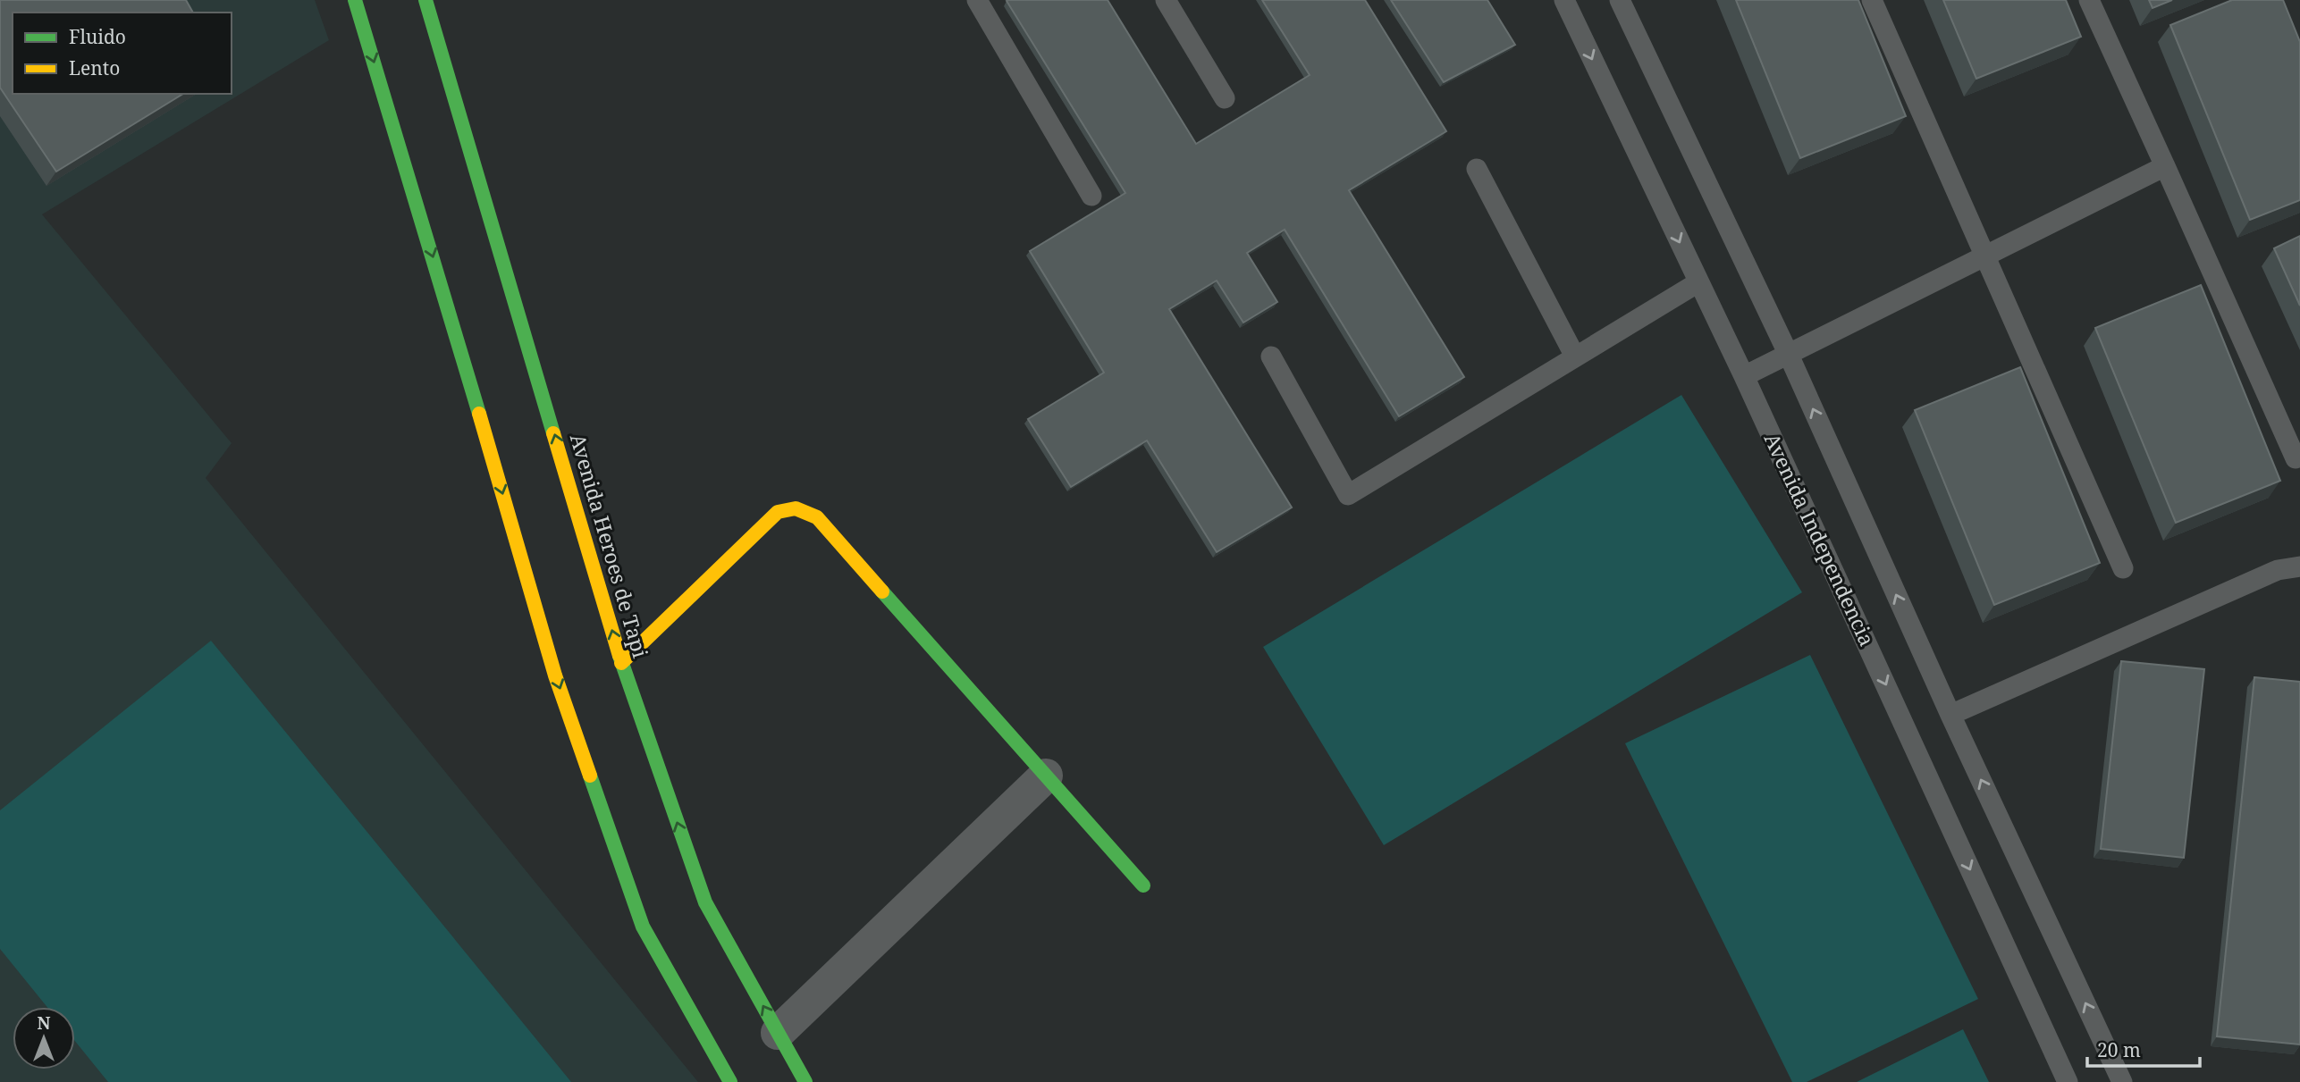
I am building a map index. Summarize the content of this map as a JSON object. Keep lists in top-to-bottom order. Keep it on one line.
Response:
{"streets":{"main road":["Avenida Heroes de Tapi"],"lane":["Avenida Independencia"]},"legend":["Fluido","Lento"],"scale_bar":"20 m","north":"top"}
